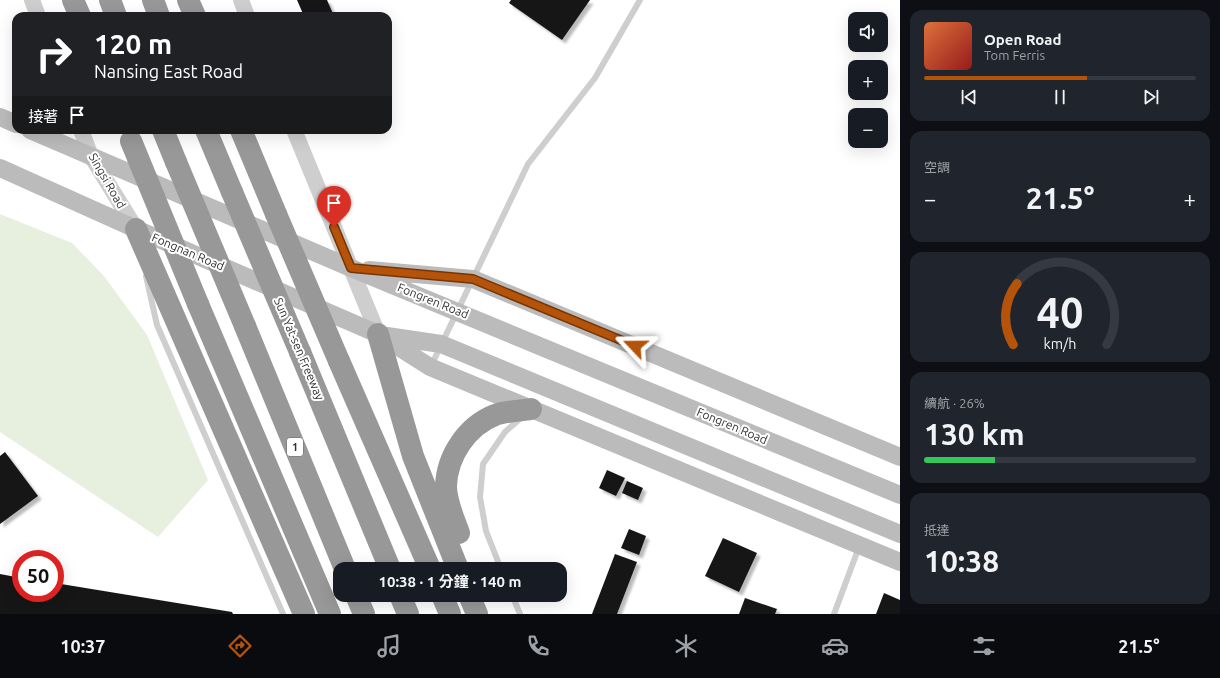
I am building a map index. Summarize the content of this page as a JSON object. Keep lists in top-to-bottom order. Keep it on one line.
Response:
{"streets":{"highway":["Sun Yat-sen Freeway","1"],"main road":["Fongnan Road","Fongren Road"],"street":["Singsi Road"]},"crossings":[["Singsi Road","Fongnan Road"]],"page":{"map_buttons":["+","−"],"turn":["120 m","Nansing East Road"],"song":["Open Road","Tom Ferris"],"then":"接著","tile":["空調",["續航 · 26%","130 km"],["抵達","10:38"]],"heat":["−","21.5°","+"],"limit":"50","trip":"10:38 · 1 分鐘 · 140 m","tabs":["10:37","21.5°"],"gauge":["40","km/h"]}}
